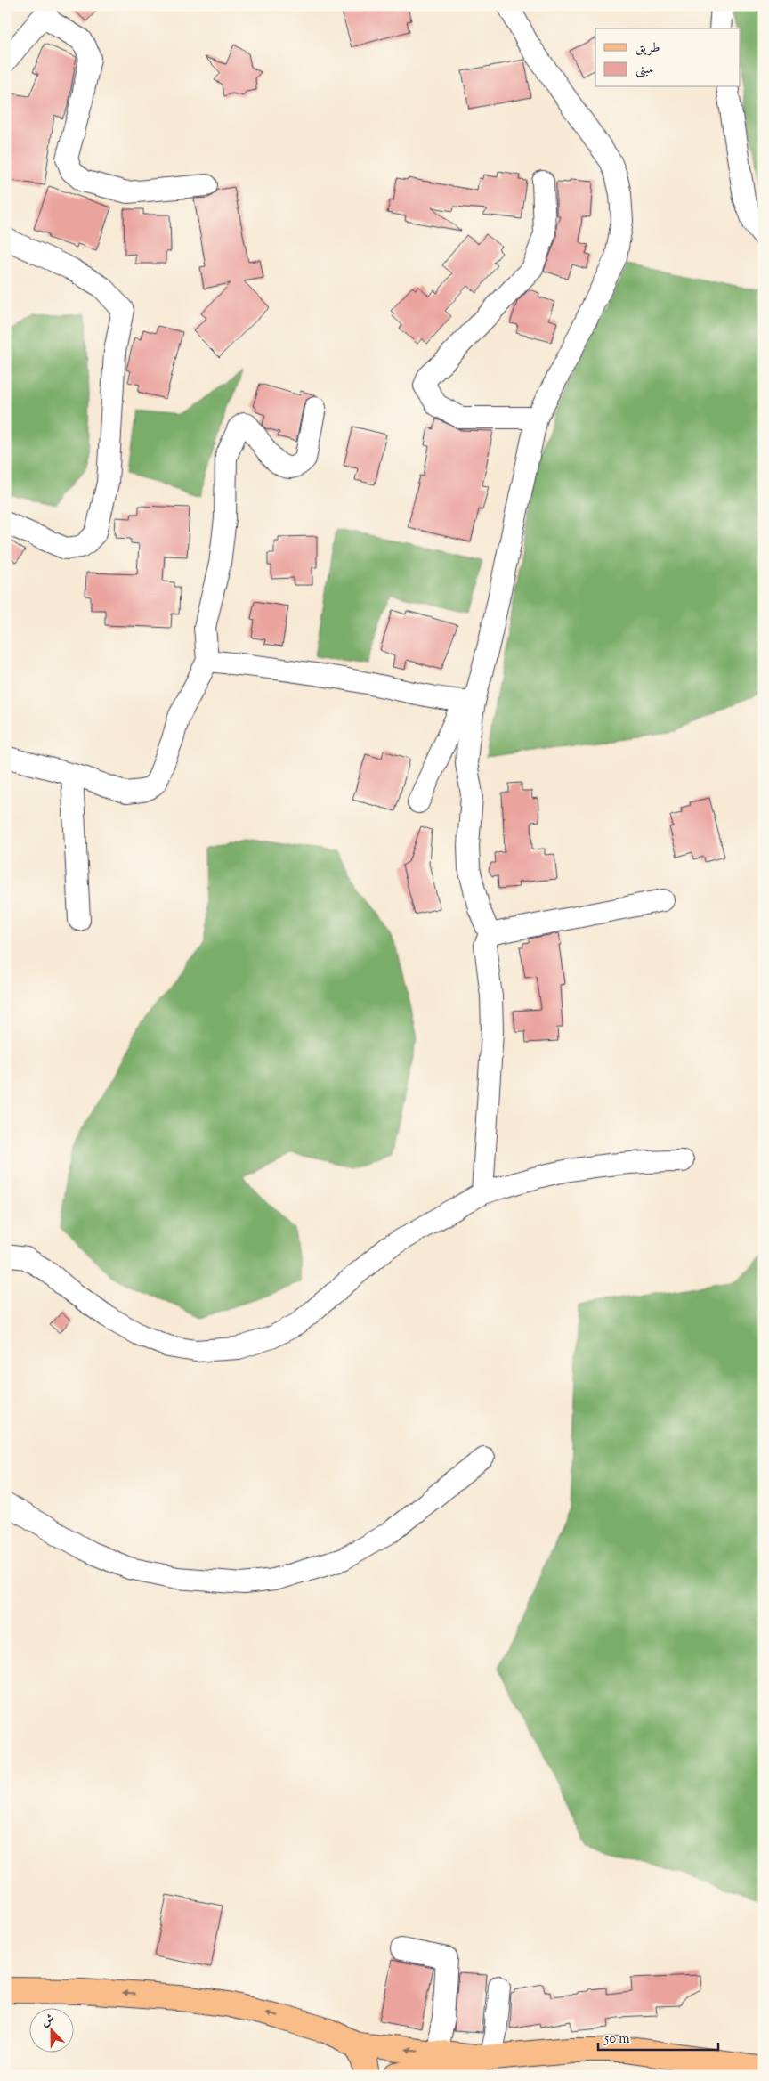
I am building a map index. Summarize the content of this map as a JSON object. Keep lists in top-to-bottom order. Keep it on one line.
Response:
{"legend":["طريق","مبنى"],"scale_bar":"50 m","north":"top"}
